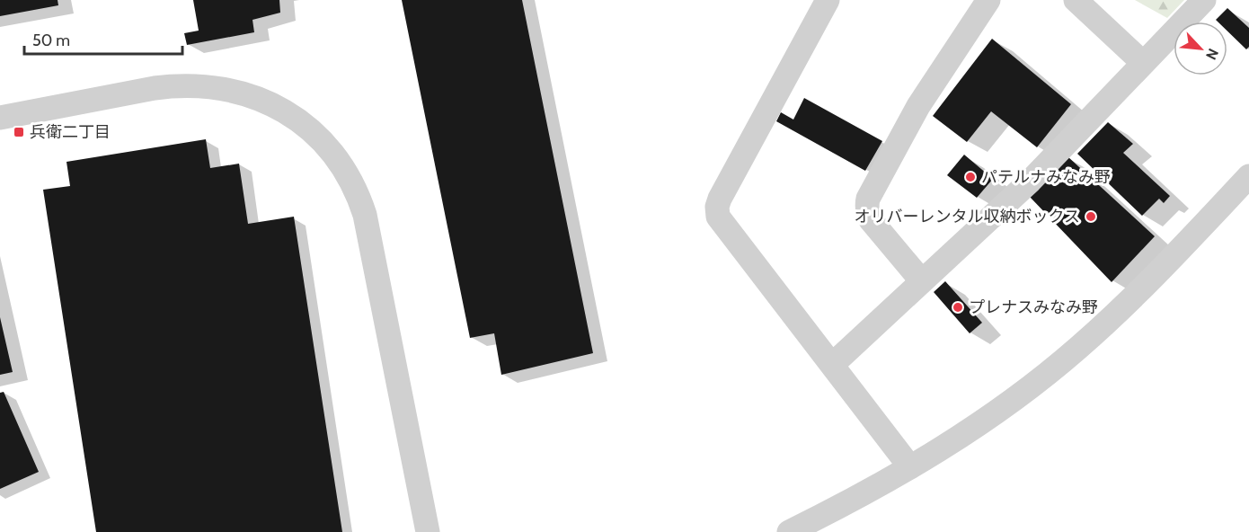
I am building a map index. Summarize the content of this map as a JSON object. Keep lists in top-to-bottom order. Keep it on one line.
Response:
{"places":{"transit":["兵衛二丁目"],"other":["パテルナみなみ野","オリバーレンタル収納ボックス","プレナスみなみ野"]},"scale_bar":"50 m","north":"bottom right"}
